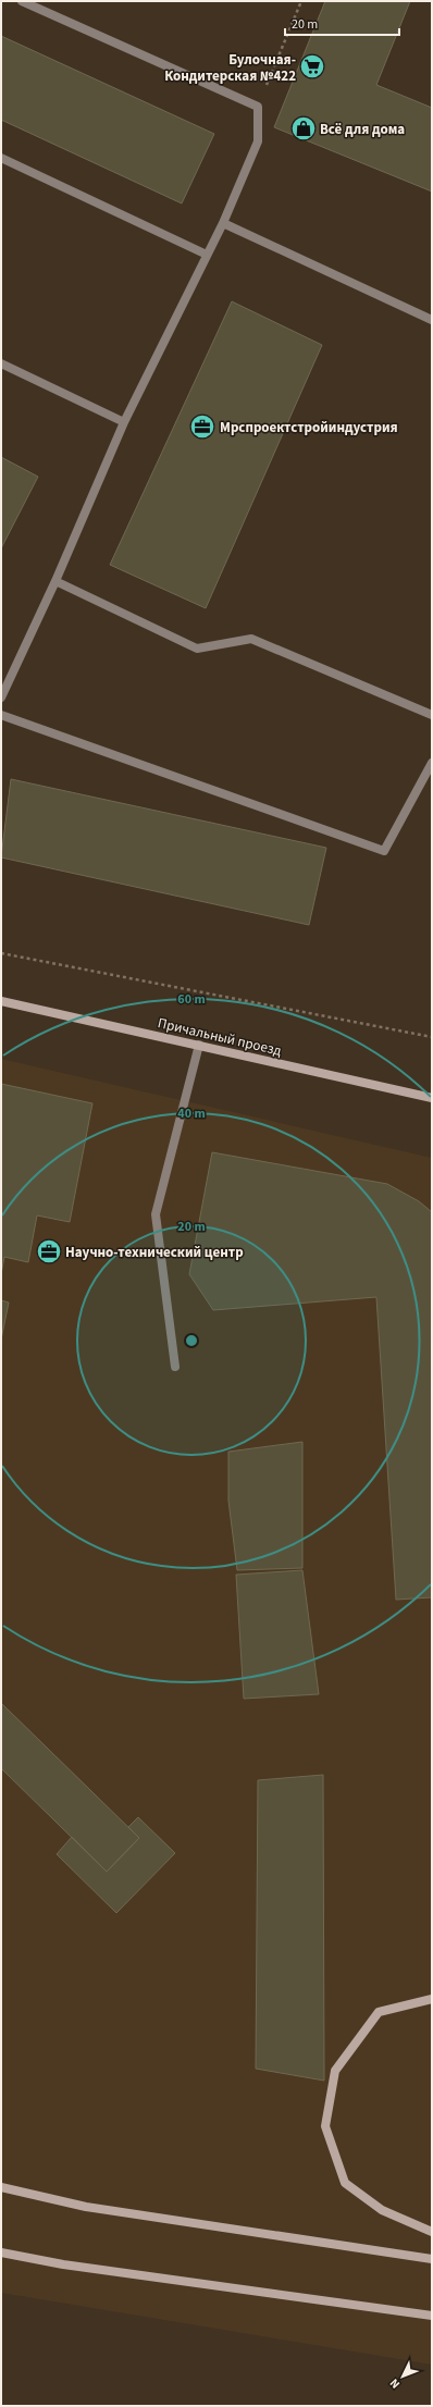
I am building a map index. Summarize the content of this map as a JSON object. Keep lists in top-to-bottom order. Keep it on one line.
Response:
{"streets":{"street":["Причальный проезд"]},"places":{"supermarket":["Булочная- Кондитерская №422"],"shop":["Всё для дома"],"office":["Мрспроектстройиндустрия","Научно-технический центр"]},"scale_bar":"20 m","north":"bottom left","rings":["60 m","40 m","20 m"]}
